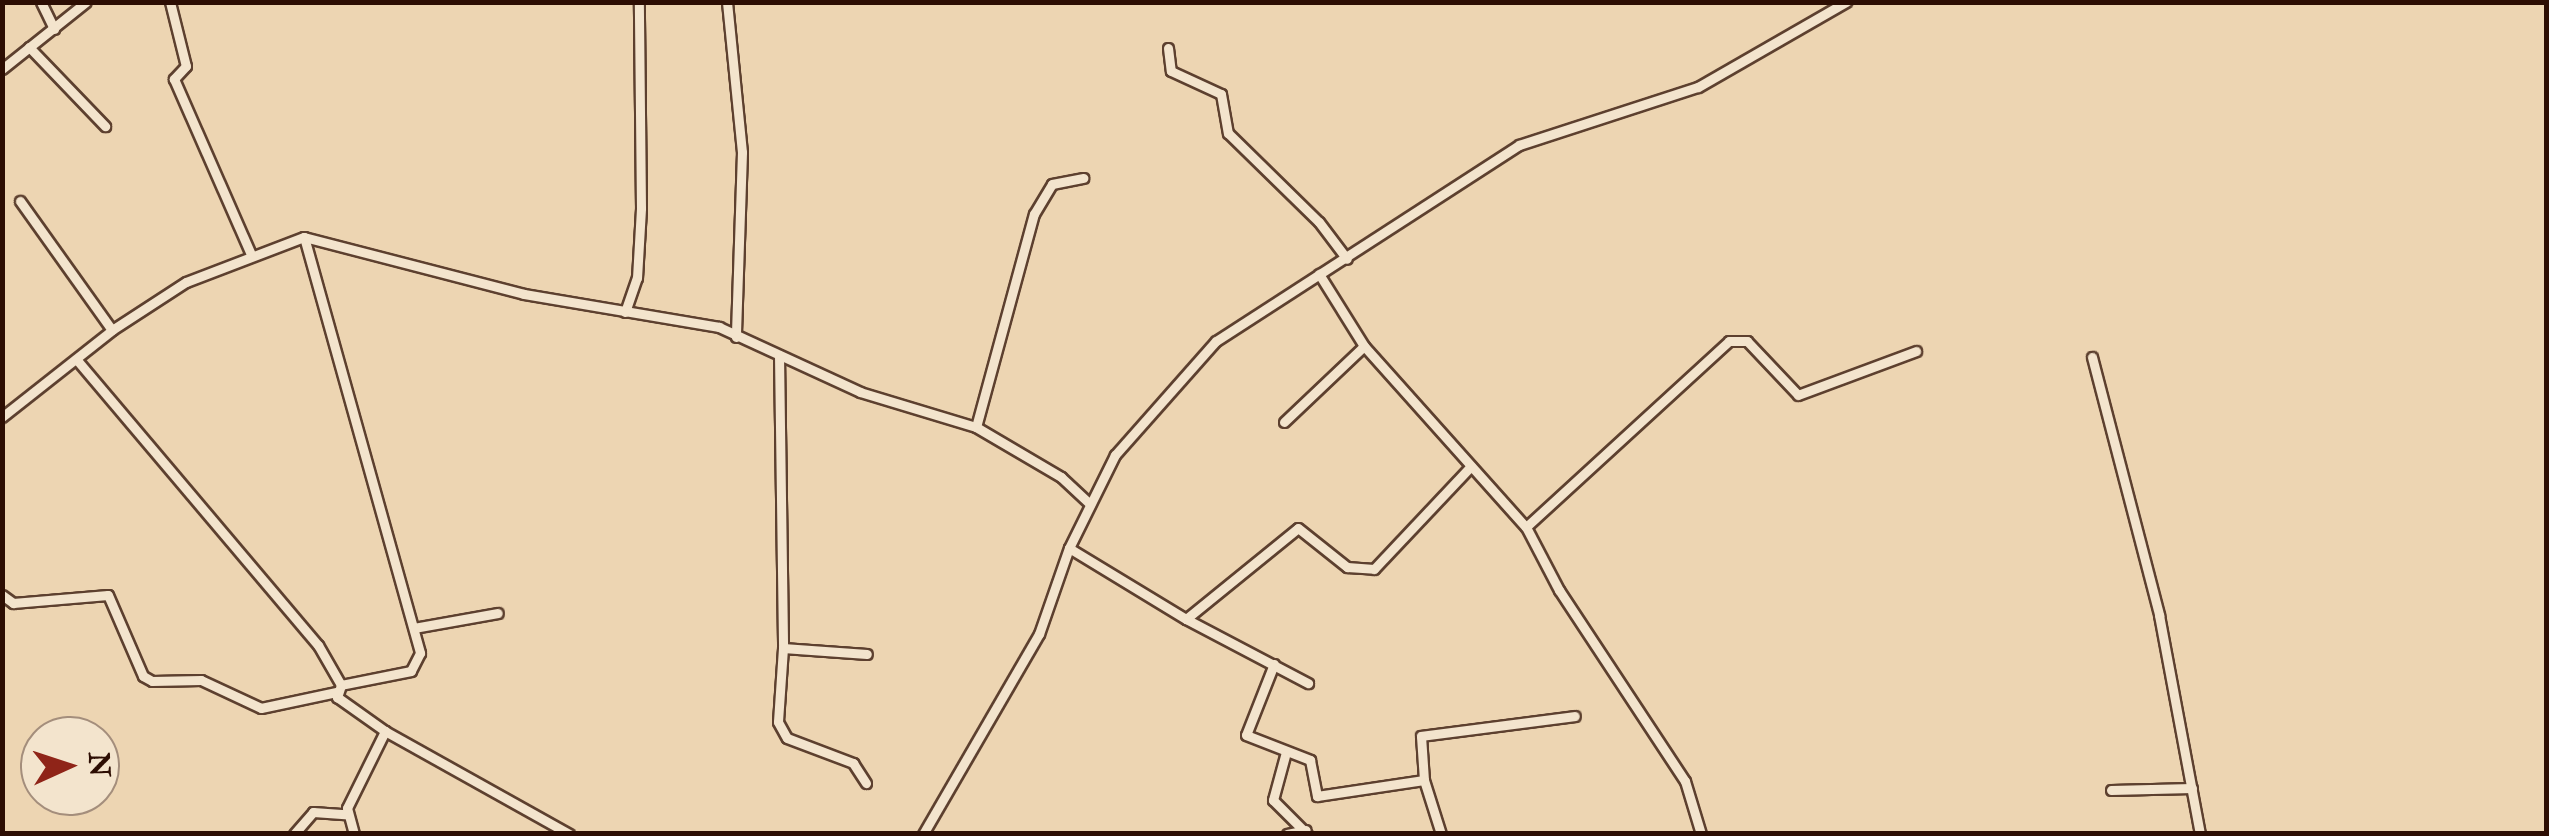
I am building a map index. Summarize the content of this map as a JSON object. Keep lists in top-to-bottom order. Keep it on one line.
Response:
{"north":"right"}
